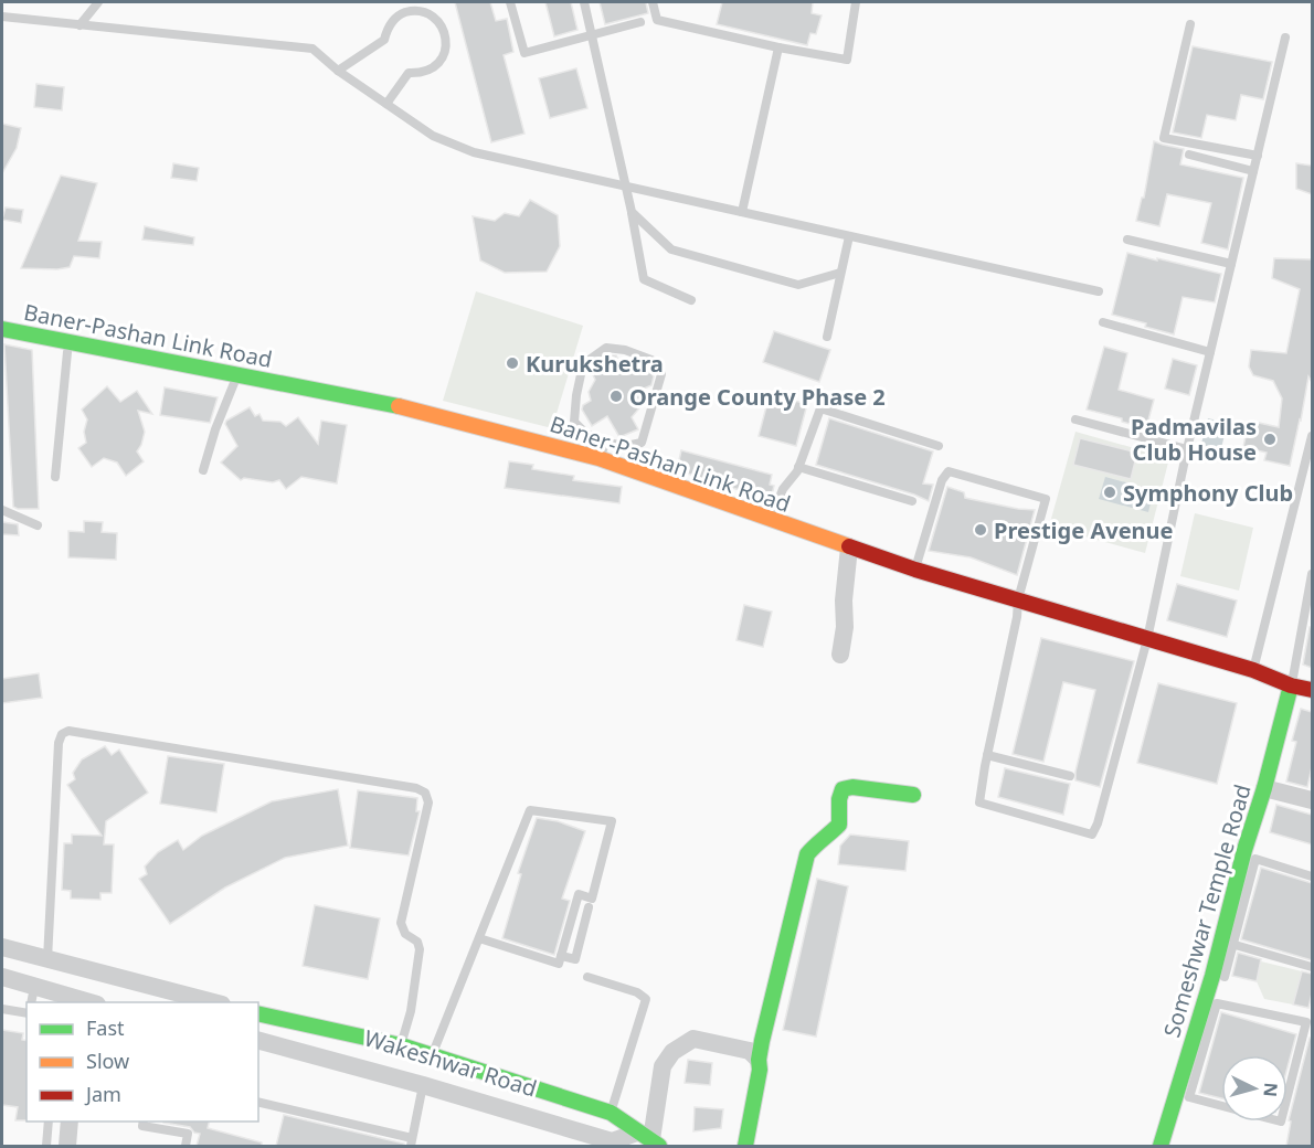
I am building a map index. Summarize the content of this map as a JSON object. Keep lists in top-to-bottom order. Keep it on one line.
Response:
{"streets":{"street":["Baner-Pashan Link Road","Someshwar Temple Road","Wakeshwar Road"]},"crossings":[["Baner-Pashan Link Road","Someshwar Temple Road"]],"places":["Kurukshetra","Orange County Phase 2","Padmavilas Club House","Symphony Club","Prestige Avenue"],"legend":["Fast","Slow","Jam"],"north":"right"}
